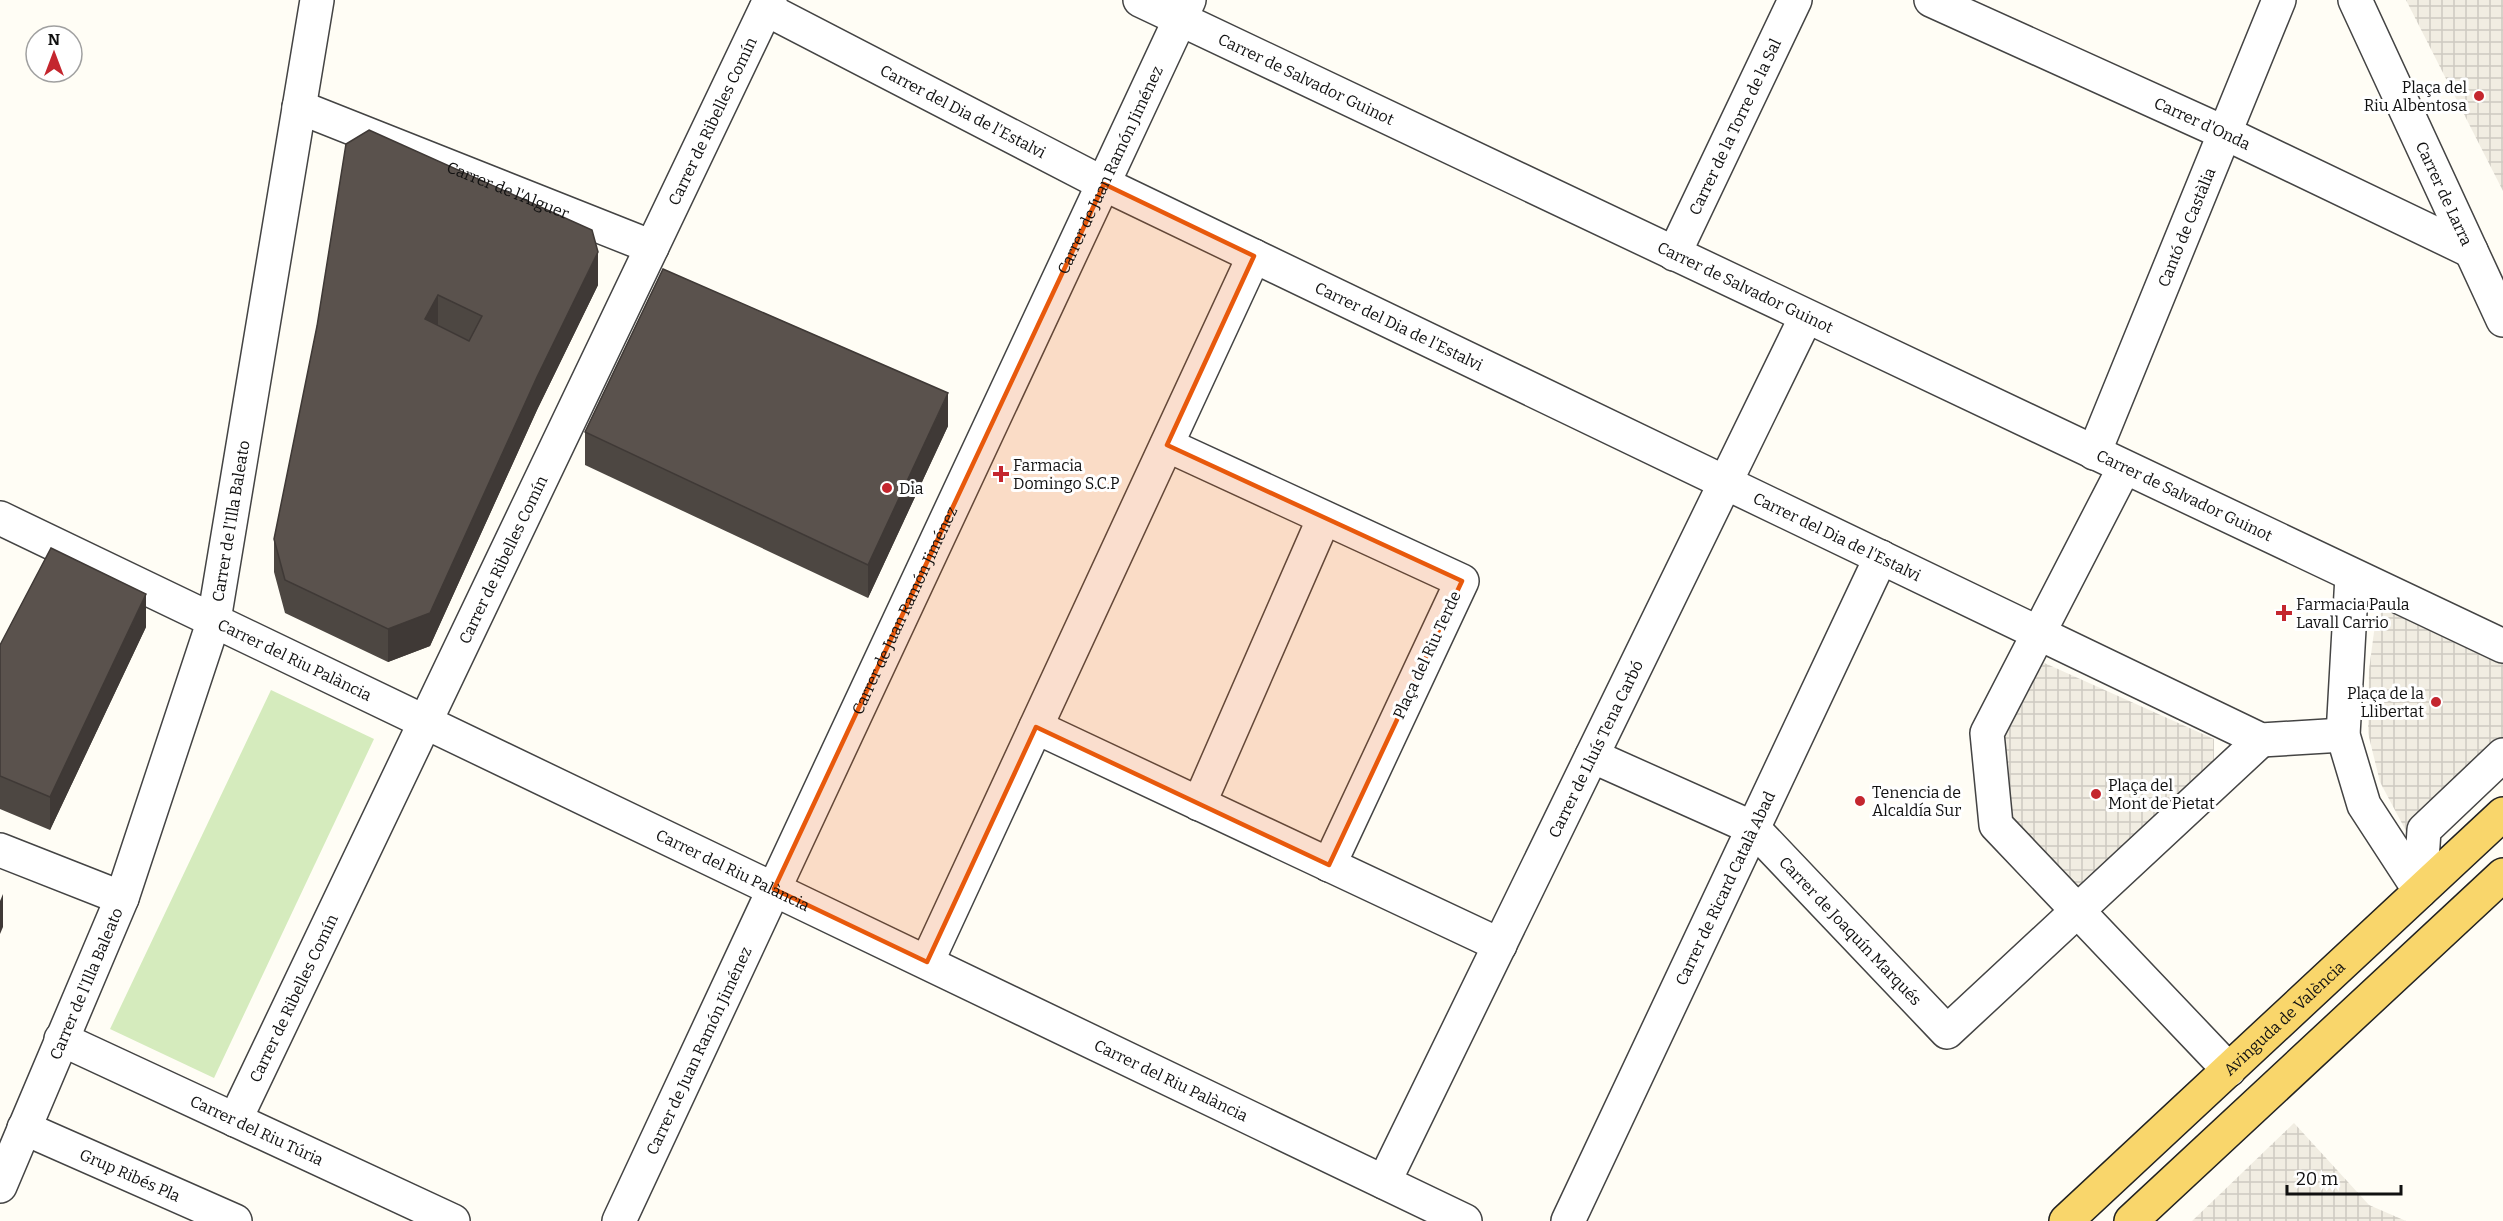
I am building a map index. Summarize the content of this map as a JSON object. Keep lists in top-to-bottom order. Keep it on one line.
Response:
{"streets":{"main road":["Avinguda de València"],"street":["Carrer de Salvador Guinot","Carrer del Dia de l'Estalvi","Carrer de Ribelles Comín","Carrer d'Onda","Carrer de la Torre de la Sal","Carrer de Juan Ramón Jiménez","Carrer de l'Alguer","Carrer de Larra","Cantó de Castàlia","Carrer de l'Illa Baleato","Plaça del Riu Terde","Carrer del Riu Palància","Carrer de Lluís Tena Carbó","Carrer de Ricard Català Abad","Carrer de Joaquín Marqués","Carrer del Riu Túria","Grup Ribés Pla"]},"crossings":[["Carrer de Salvador Guinot","Carrer de la Torre de la Sal"],["Carrer de Salvador Guinot","Carrer de Juan Ramón Jiménez"],["Carrer de Salvador Guinot","Cantó de Castàlia"],["Carrer de Salvador Guinot","Carrer de Lluís Tena Carbó"],["Carrer del Dia de l'Estalvi","Carrer de Ribelles Comín"],["Carrer del Dia de l'Estalvi","Carrer de Juan Ramón Jiménez"],["Carrer del Dia de l'Estalvi","Carrer de Lluís Tena Carbó"],["Carrer del Dia de l'Estalvi","Carrer de Ricard Català Abad"],["Carrer de Ribelles Comín","Carrer de l'Alguer"],["Carrer de Ribelles Comín","Carrer del Riu Palància"],["Carrer de Ribelles Comín","Carrer del Riu Túria"],["Carrer d'Onda","Carrer de Larra"],["Carrer d'Onda","Cantó de Castàlia"],["Carrer de Juan Ramón Jiménez","Carrer del Riu Palància"],["Carrer de l'Alguer","Carrer de l'Illa Baleato"],["Carrer de l'Illa Baleato","Carrer del Riu Palància"],["Carrer de l'Illa Baleato","Carrer del Riu Túria"],["Carrer de l'Illa Baleato","Grup Ribés Pla"],["Carrer del Riu Palància","Carrer de Lluís Tena Carbó"],["Carrer de Lluís Tena Carbó","Carrer de Joaquín Marqués"],["Carrer de Ricard Català Abad","Carrer de Joaquín Marqués"]],"places":{"other":["Plaça del Riu Albentosa","Dia","Plaça de la Llibertat","Plaça del Mont de Pietat","Tenencia de Alcaldía Sur"],"health":["Farmacia Domingo S.C.P","Farmacia Paula Lavall Carrio"]},"scale_bar":"20 m","north":"top"}
